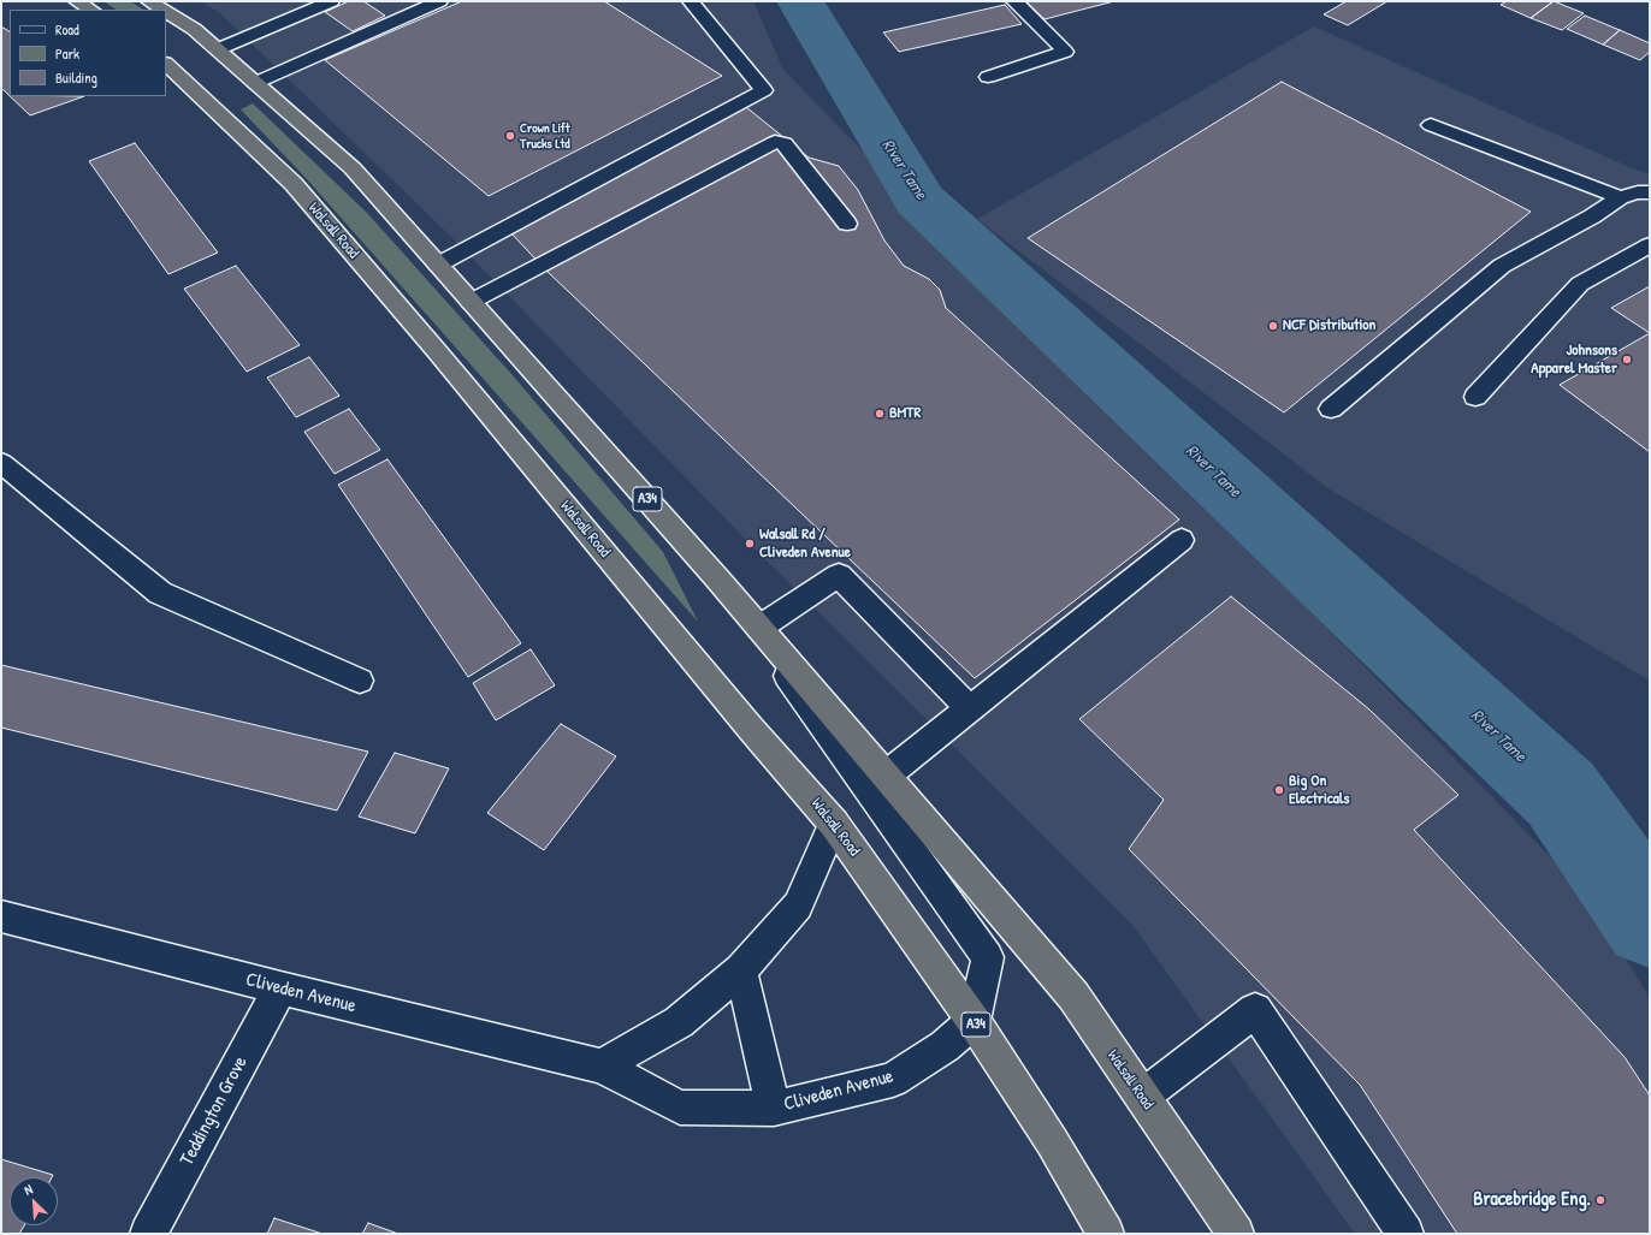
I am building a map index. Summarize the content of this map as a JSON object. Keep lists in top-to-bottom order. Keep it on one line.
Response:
{"streets":{"highway":["Walsall Road","A34"],"street":["Cliveden Avenue","Teddington Grove"]},"crossings":[["Walsall Road","Cliveden Avenue"],["Cliveden Avenue","Teddington Grove"]],"water":["River Tame"],"places":["Crown Lift Trucks Ltd","NCF Distribution","Johnsons Apparel Master","BMTR","Walsall Rd / Cliveden Avenue","Big On Electricals","Bracebridge Eng."],"legend":["Road","Park","Building"],"north":"top left"}
